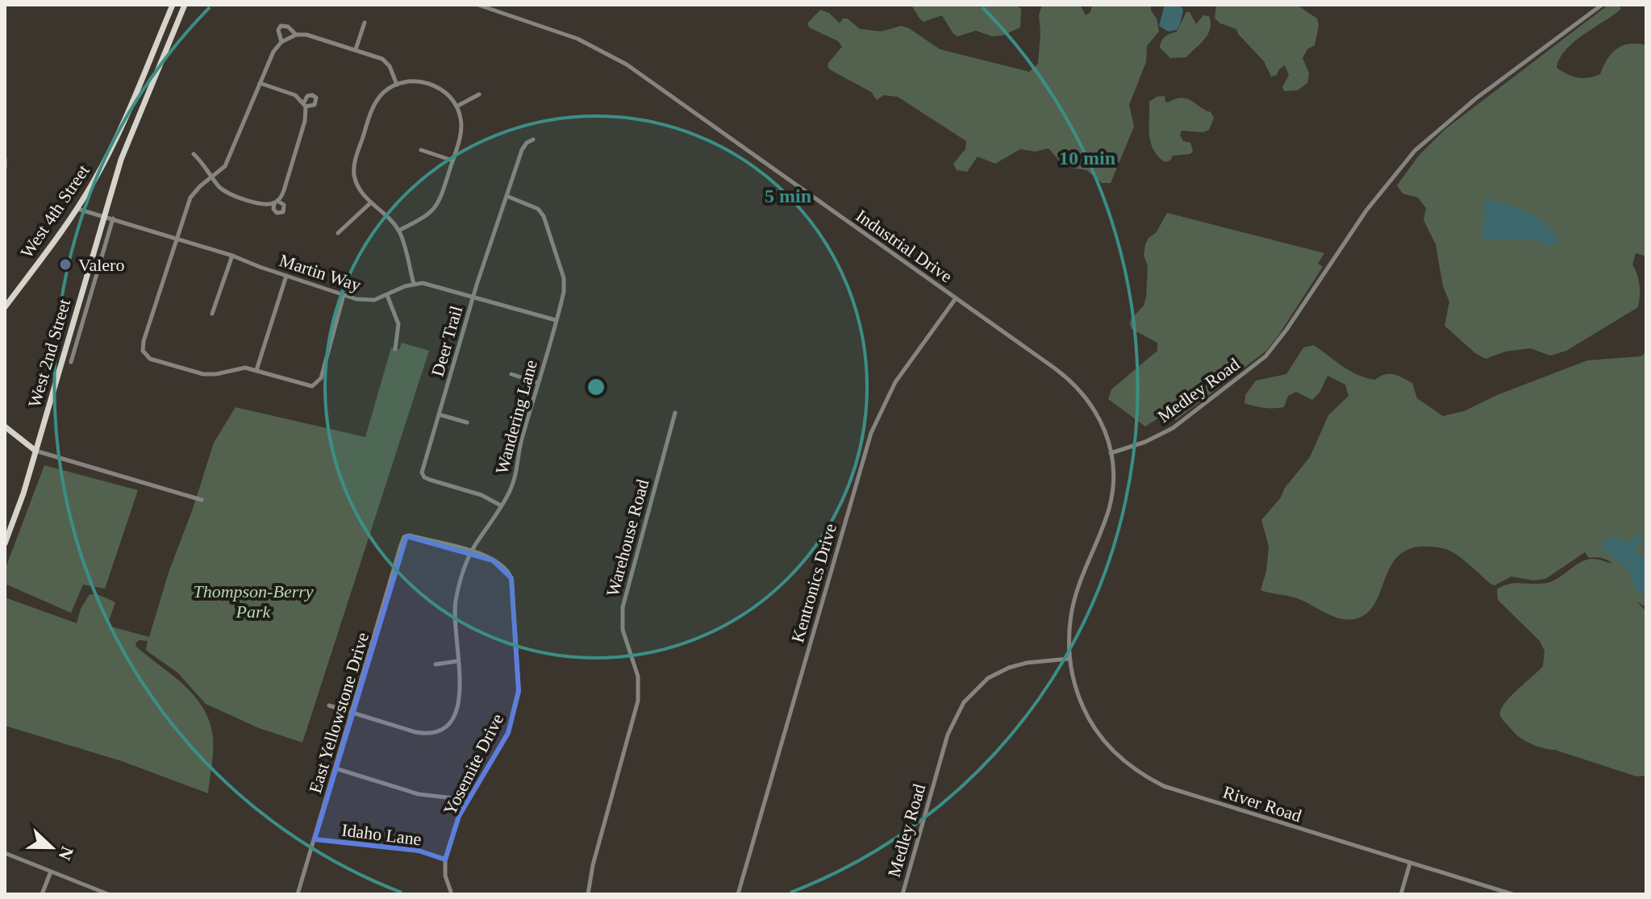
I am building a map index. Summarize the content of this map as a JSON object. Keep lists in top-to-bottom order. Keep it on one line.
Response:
{"streets":{"main road":["West 4th Street","West 2nd Street"],"street":["Industrial Drive","Martin Way","Deer Trail","Medley Road","Wandering Lane","Warehouse Road","Kentronics Drive","East Yellowstone Drive","Yosemite Drive","River Road","Idaho Lane"]},"crossings":[["West 4th Street","Martin Way"],["Industrial Drive","Medley Road"],["Industrial Drive","Kentronics Drive"],["Martin Way","West 2nd Street"],["Deer Trail","Wandering Lane"],["Medley Road","River Road"],["Wandering Lane","East Yellowstone Drive"],["Wandering Lane","Yosemite Drive"],["East Yellowstone Drive","Yosemite Drive"],["East Yellowstone Drive","Idaho Lane"],["Yosemite Drive","Idaho Lane"]],"parks":["Thompson-Berry Park"],"places":["Valero"],"north":"right","rings":["10 min","5 min"]}
